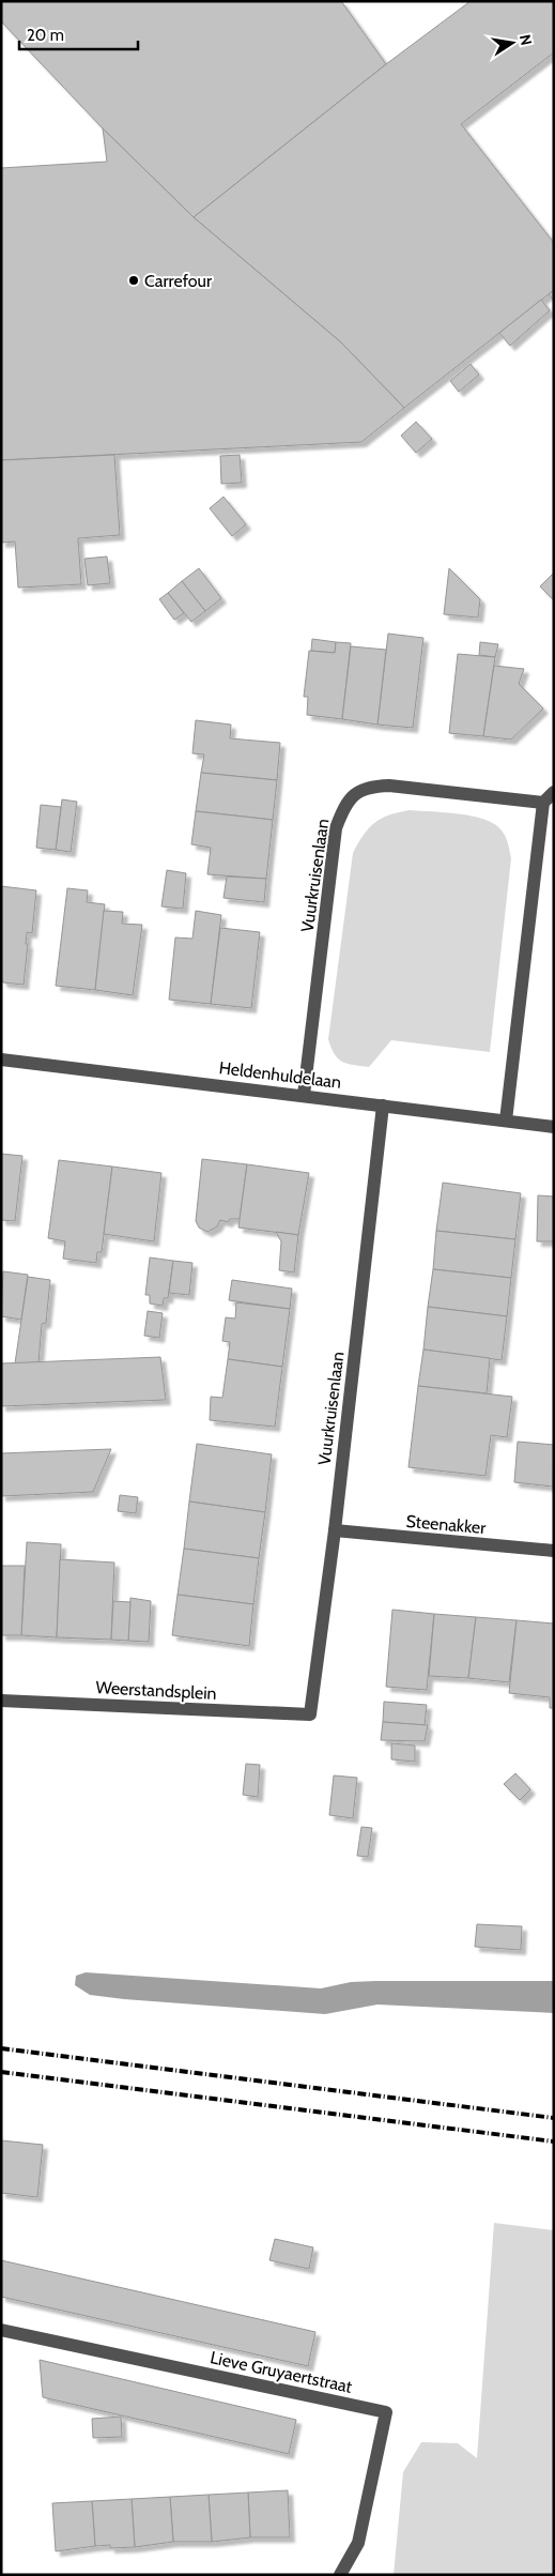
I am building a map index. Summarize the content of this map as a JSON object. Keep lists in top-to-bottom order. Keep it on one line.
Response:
{"streets":{"street":["Vuurkruisenlaan","Heldenhuldelaan","Steenakker","Weerstandsplein","Lieve Gruyaertstraat"]},"crossings":[["Vuurkruisenlaan","Heldenhuldelaan"],["Vuurkruisenlaan","Steenakker"],["Vuurkruisenlaan","Weerstandsplein"]],"places":["Carrefour"],"scale_bar":"20 m","north":"right"}
